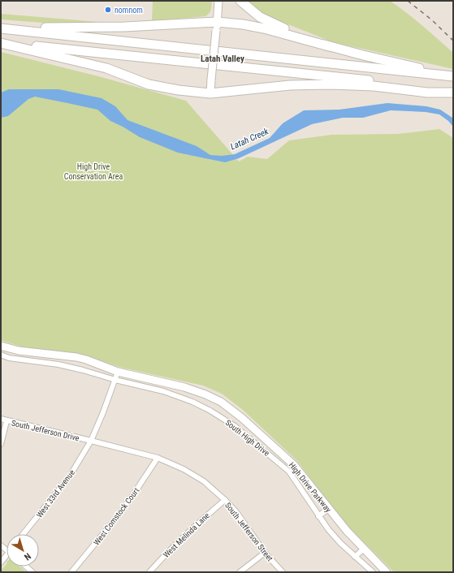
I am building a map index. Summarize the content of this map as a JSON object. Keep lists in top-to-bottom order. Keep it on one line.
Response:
{"streets":{"main road":["High Drive Parkway"],"street":["South Jefferson Drive","South High Drive","West 33rd Avenue","West Comstock Court","South Jefferson Street","West Melinda Lane"]},"crossings":[["South Jefferson Drive","West 33rd Avenue"],["South Jefferson Drive","South Jefferson Street"],["South High Drive","West 33rd Avenue"],["High Drive Parkway","West 33rd Avenue"],["West 33rd Avenue","South Jefferson Street"],["West Comstock Court","South Jefferson Street"],["South Jefferson Street","West Melinda Lane"]],"districts":["Latah Valley"],"water":["Latah Creek"],"parks":["High Drive Conservation Area"],"places":["nomnom"],"north":"bottom right"}
